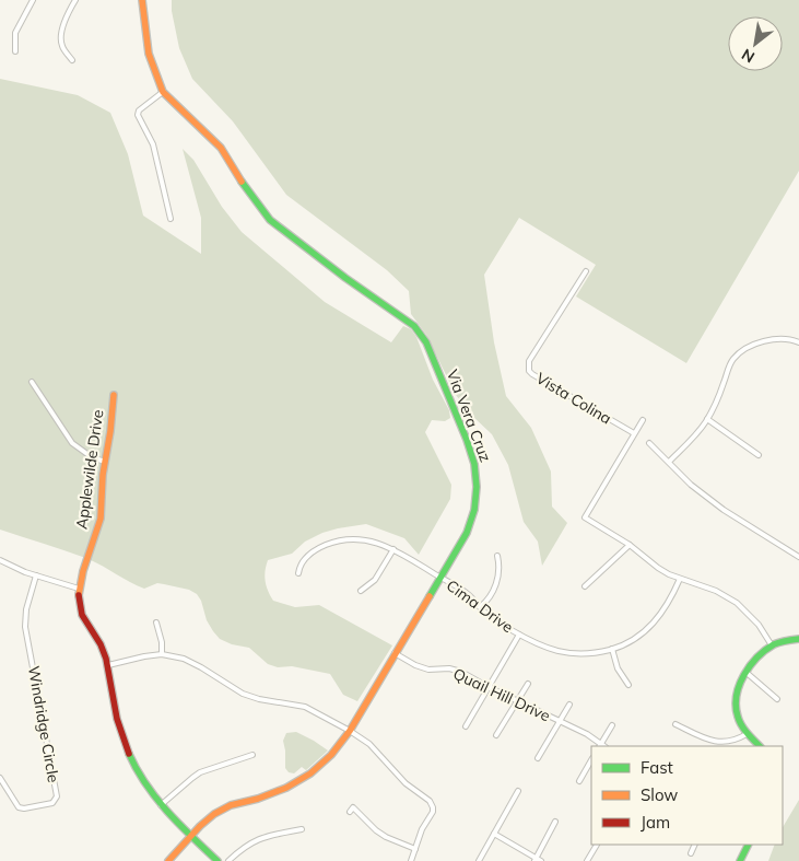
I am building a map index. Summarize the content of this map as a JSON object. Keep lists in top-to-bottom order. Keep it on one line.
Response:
{"streets":{"street":["Vista Colina","Via Vera Cruz","Applewilde Drive","Cima Drive","Quail Hill Drive","Windridge Circle"]},"crossings":[["Via Vera Cruz","Applewilde Drive"],["Via Vera Cruz","Cima Drive"],["Via Vera Cruz","Quail Hill Drive"]],"legend":["Fast","Slow","Jam"],"north":"bottom left"}
